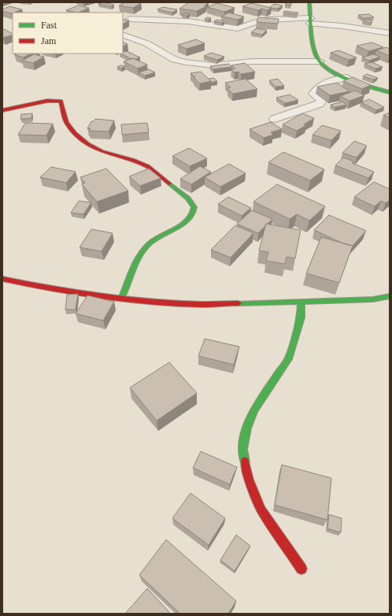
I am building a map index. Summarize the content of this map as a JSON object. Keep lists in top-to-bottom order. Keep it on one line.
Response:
{"legend":["Fast","Jam"]}
